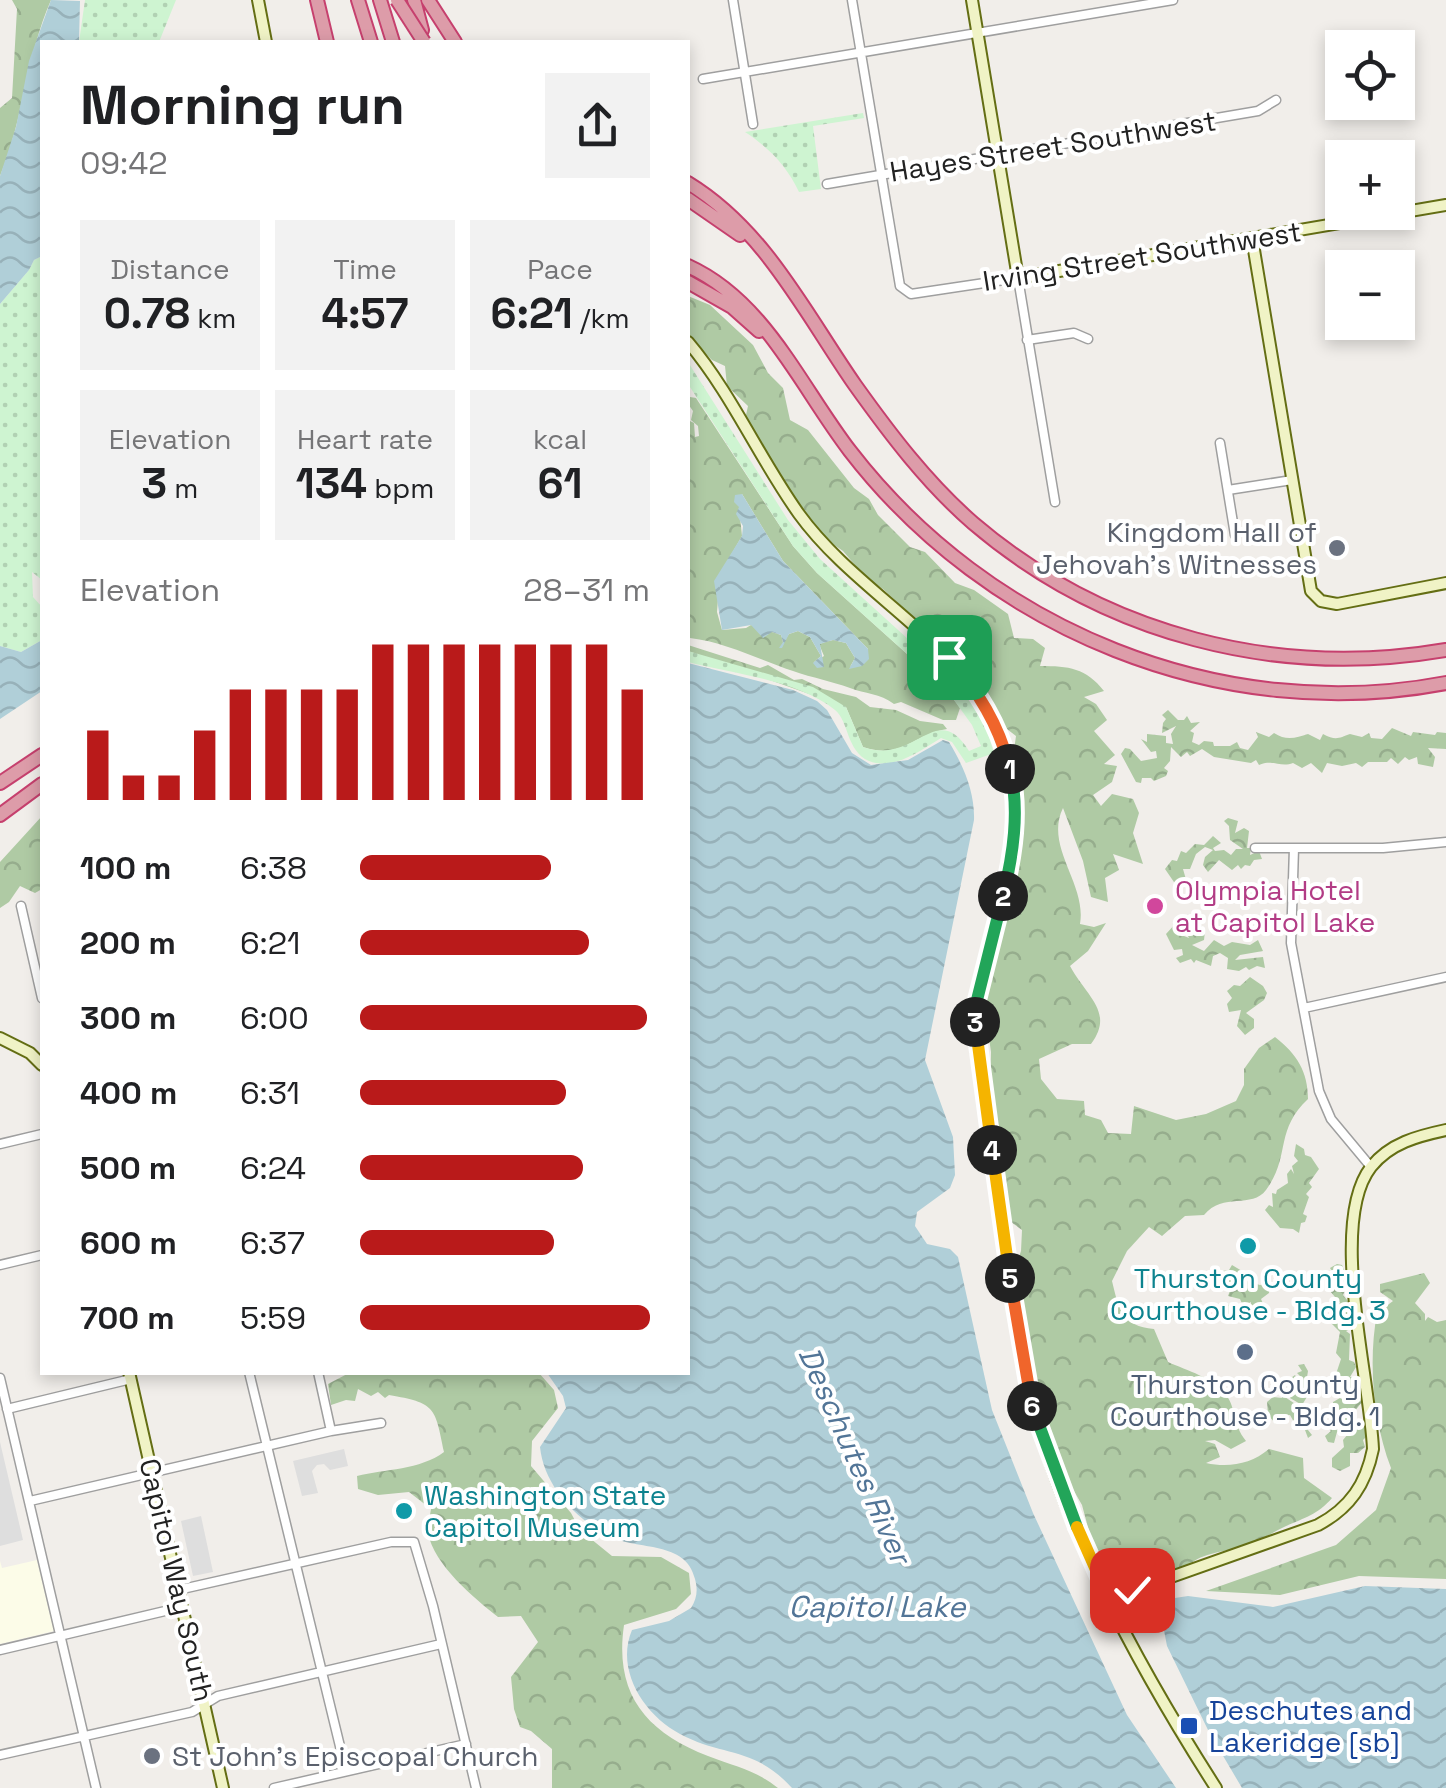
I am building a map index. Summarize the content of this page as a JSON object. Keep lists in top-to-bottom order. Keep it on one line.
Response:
{"streets":{"street":["Hayes Street Southwest","Irving Street Southwest","Capitol Way South"]},"crossings":[["Hayes Street Southwest","Irving Street Southwest"]],"water":["Deschutes River","Capitol Lake"],"places":{"other":["Kingdom Hall of Jehovah's Witnesses","Olympia Hotel at Capitol Lake","Thurston County Courthouse - Bldg. 3","Thurston County Courthouse - Bldg. 1","Washington State Capitol Museum","St John's Episcopal Church"],"transit":["Deschutes and Lakeridge [sb]"]},"page":{"map_buttons":["+","−"],"heading":["Morning run","09:42"],"stats":[["Distance","0.78 km"],["Time","4:57"],["Pace","6:21 /km"],["Elevation","3 m"],["Heart rate","134 bpm"],["kcal","61"]],"chart":["Elevation","28–31 m"],"pins":["1","2","3","4","5","6"],"list":[{"name":"100 m","note":"6:38"},{"name":"200 m","note":"6:21"},{"name":"300 m","note":"6:00"},{"name":"400 m","note":"6:31"},{"name":"500 m","note":"6:24"},{"name":"600 m","note":"6:37"},{"name":"700 m","note":"5:59"}]}}
